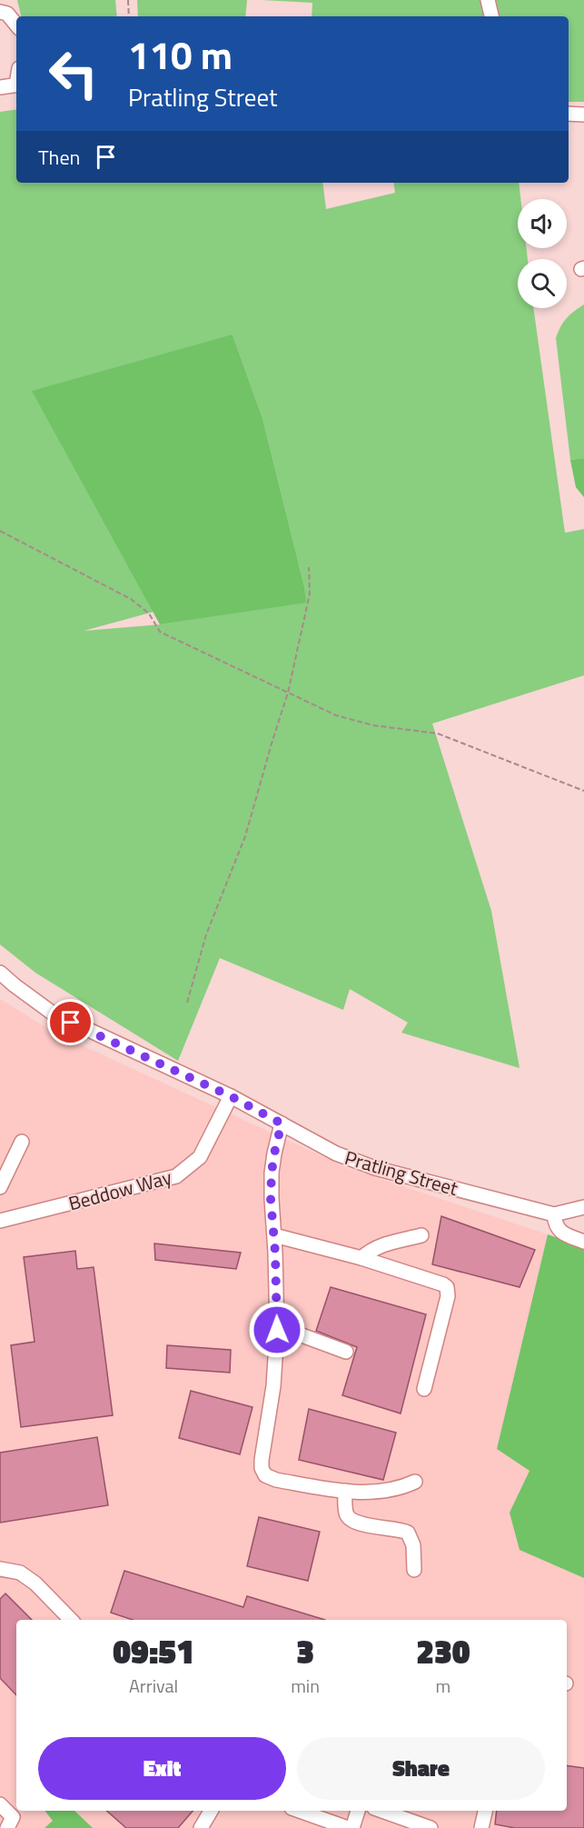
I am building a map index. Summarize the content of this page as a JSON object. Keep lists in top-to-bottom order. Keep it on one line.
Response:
{"streets":{"street":["Pratling Street","Beddow Way"]},"crossings":[["Pratling Street","Beddow Way"]],"page":{"turn":["110 m","Pratling Street"],"then":"Then","eta":["09:51","Arrival","3","min","230","m"],"buttons":["Exit","Share"]}}
